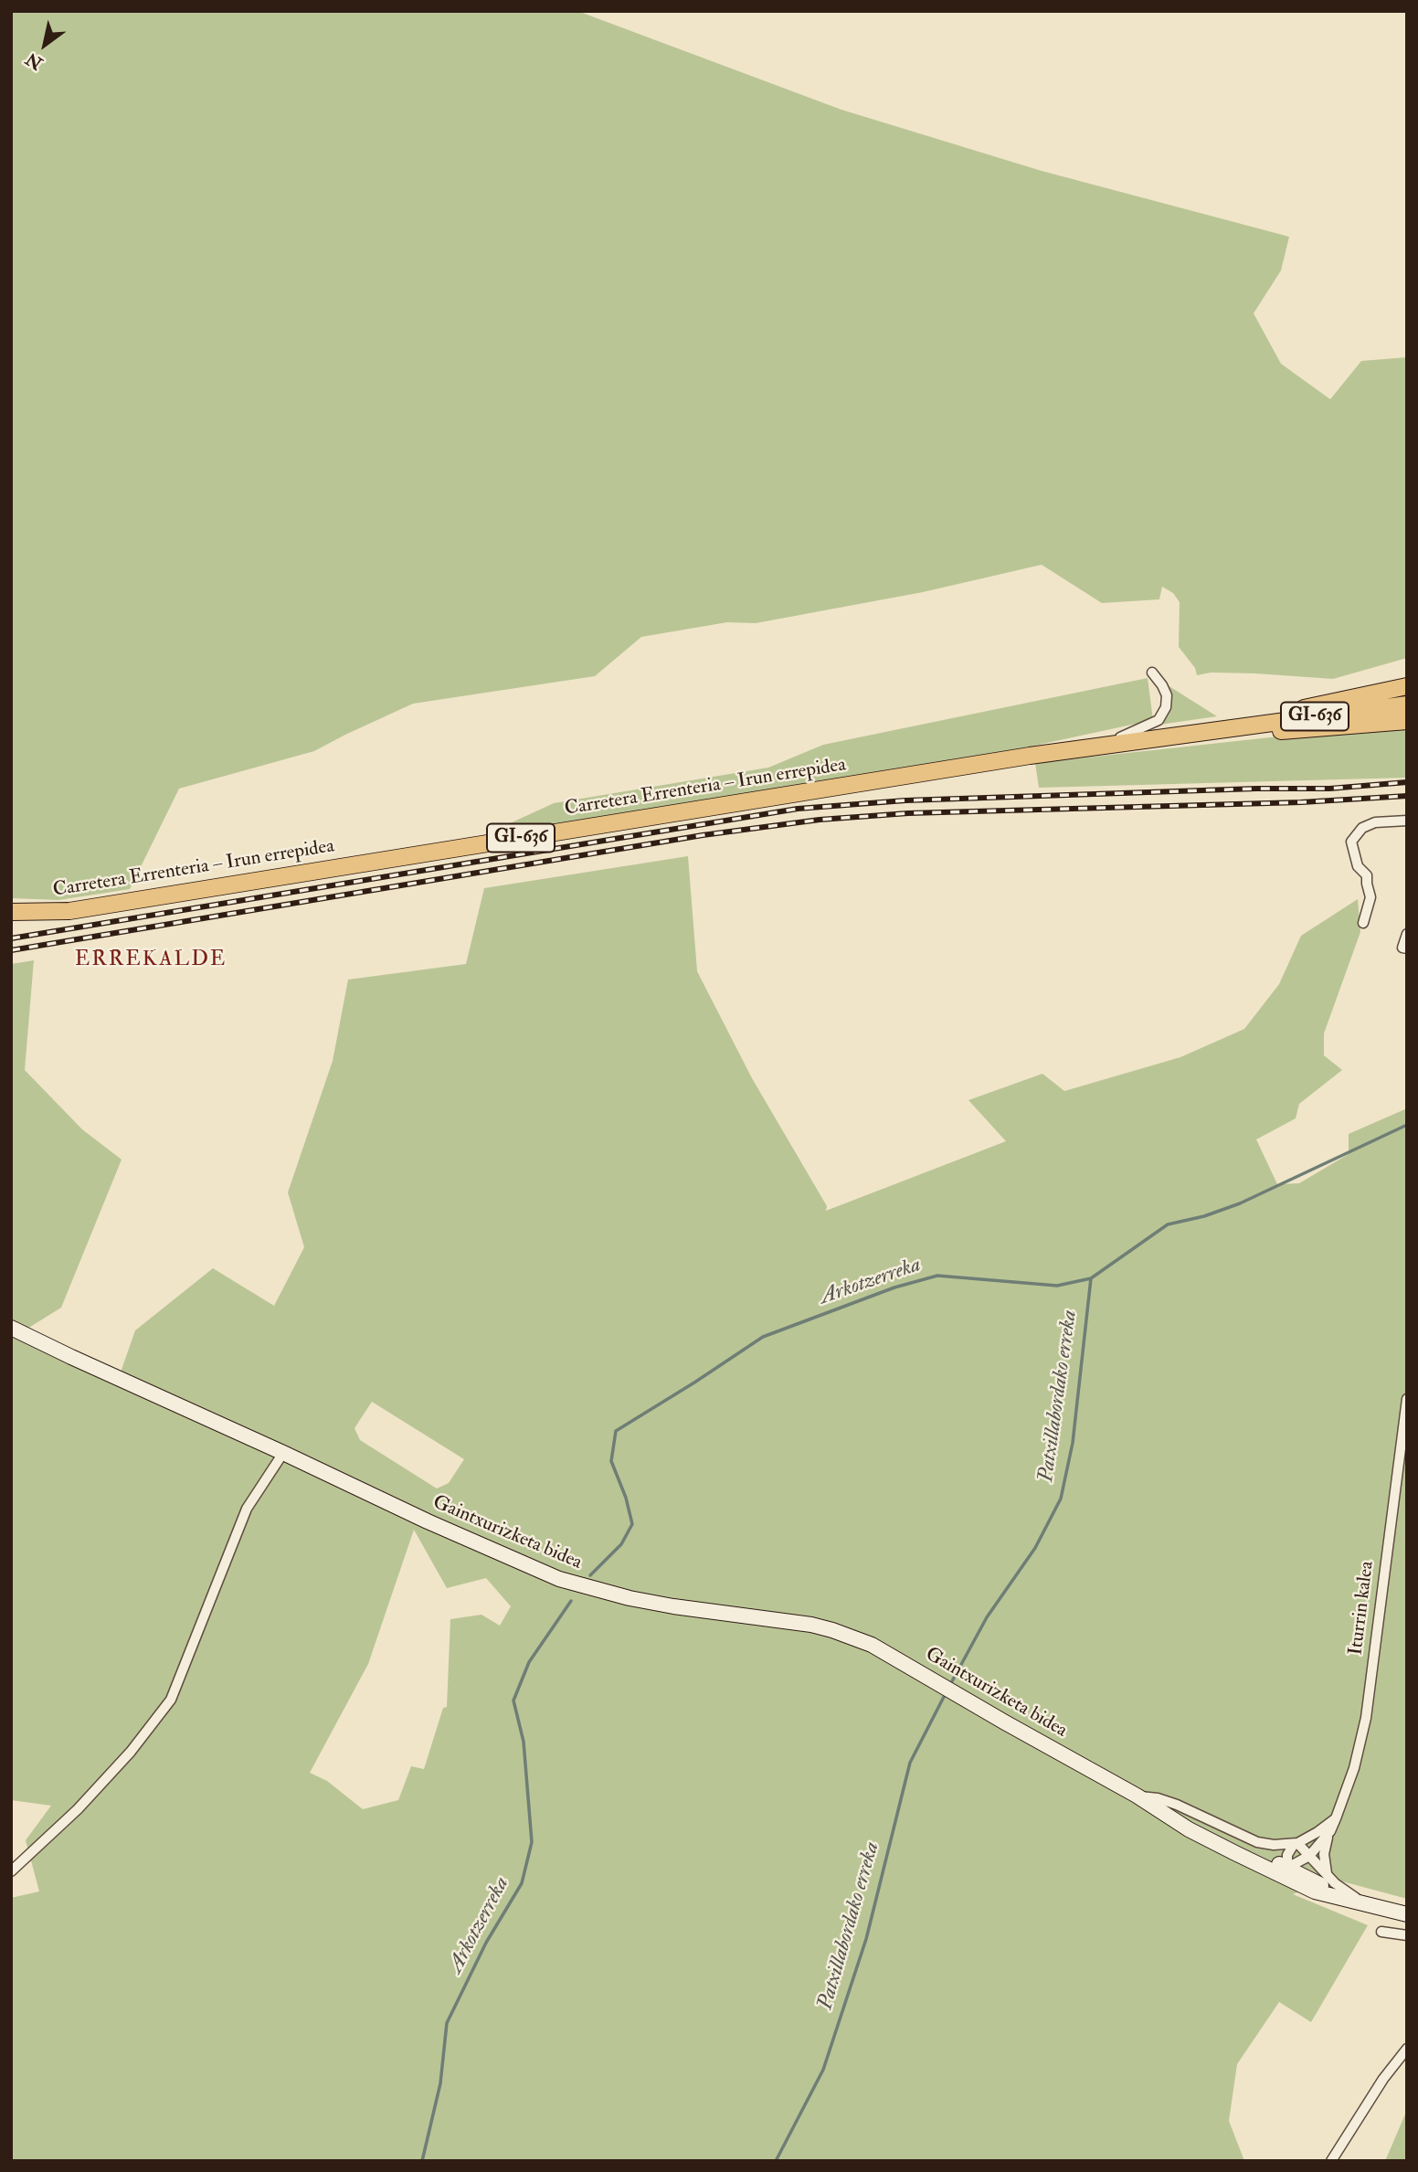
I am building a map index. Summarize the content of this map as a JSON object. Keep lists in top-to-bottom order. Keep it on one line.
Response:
{"streets":{"main road":["GI-636","Carretera Errenteria – Irun errepidea","Gaintxurizketa bidea"],"street":["Iturrin kalea"]},"crossings":[["Gaintxurizketa bidea","Iturrin kalea"]],"districts":["ERREKALDE"],"water":["Arkotzerreka","Patxillabordako erreka"],"north":"bottom left"}
